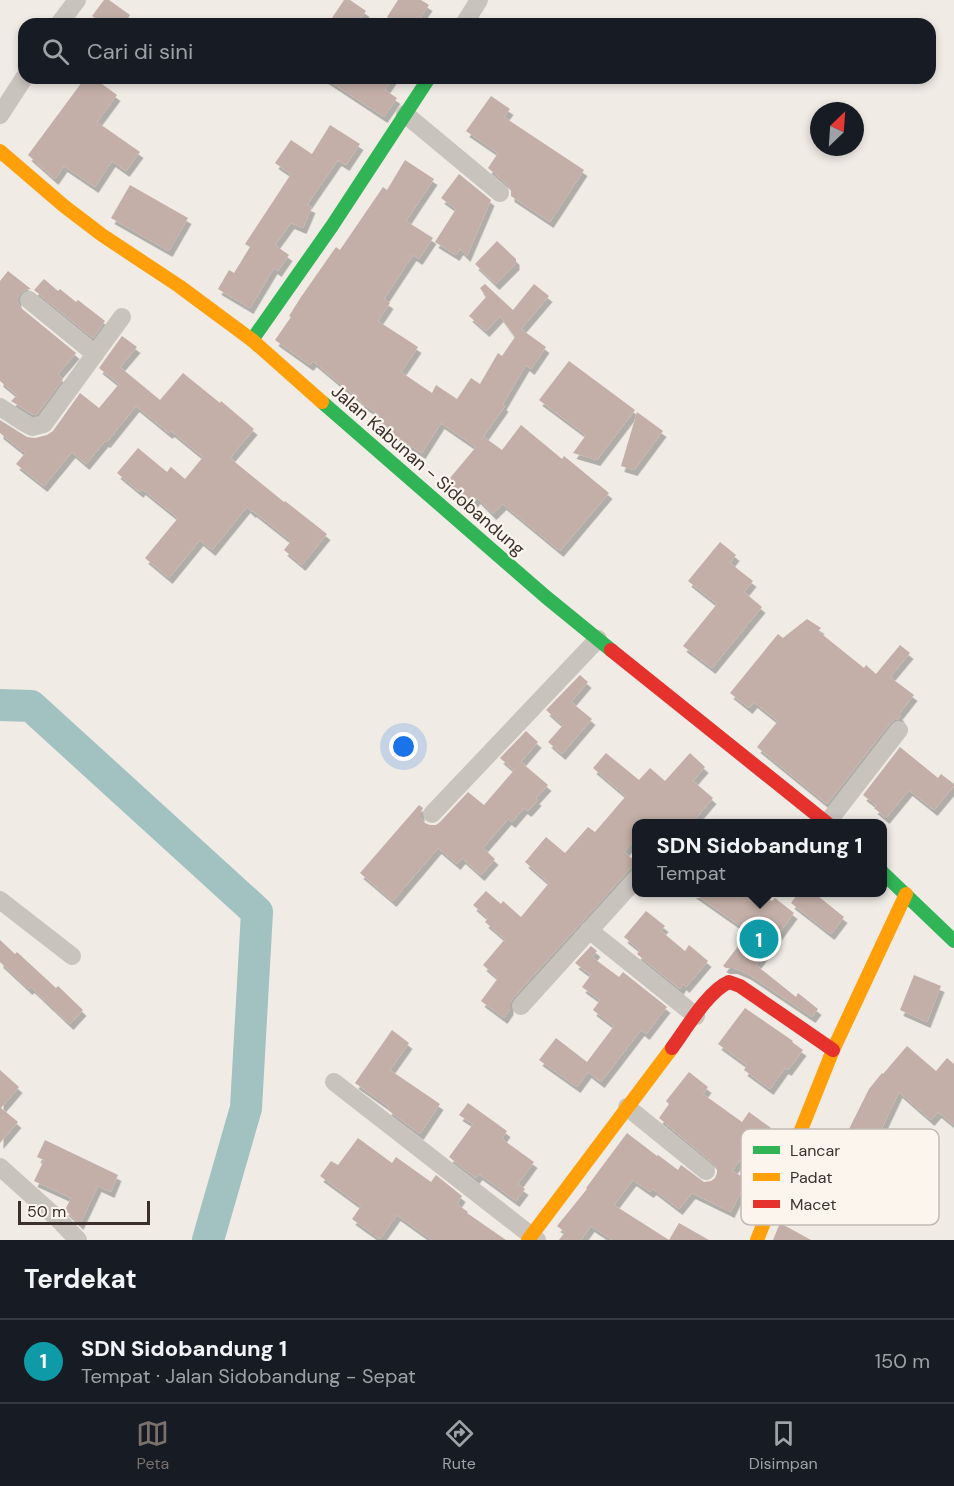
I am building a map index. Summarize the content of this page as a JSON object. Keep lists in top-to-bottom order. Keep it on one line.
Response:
{"streets":{"street":["Jalan Kabunan - Sidobandung"]},"legend":["Lancar","Padat","Macet"],"scale_bar":"50 m","north":"top right","page":{"search":"Cari di sini","popup":["SDN Sidobandung 1","Tempat"],"pins":"1","scale":"50 m","heading":"Terdekat","list":[{"mark":"1","name":"SDN Sidobandung 1","note":"Tempat · Jalan Sidobandung - Sepat","value":"150 m"}],"nav":["Peta","Rute","Disimpan"]}}
